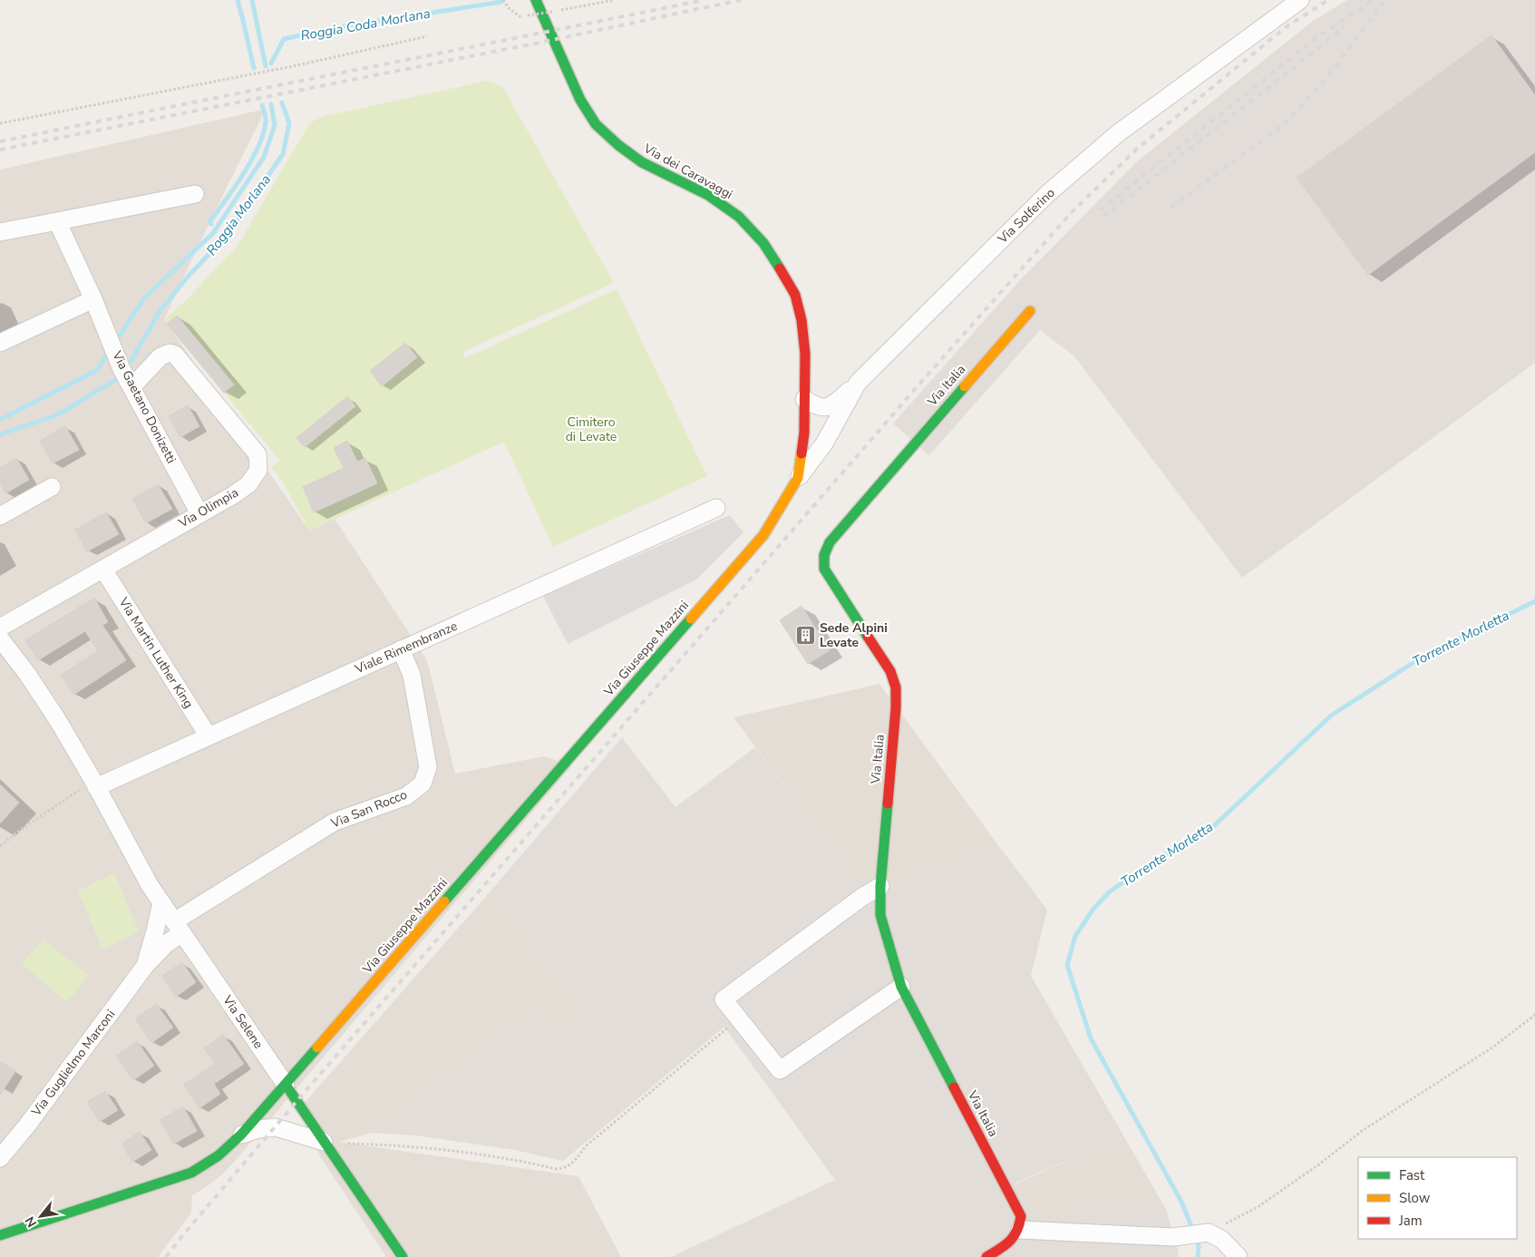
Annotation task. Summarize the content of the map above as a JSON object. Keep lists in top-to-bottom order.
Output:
{
  "streets": {
    "street": [
      "Via dei Caravaggi",
      "Via Solferino",
      "Via Italia",
      "Via Gaetano Donizetti",
      "Via Olimpia",
      "Viale Rimembranze",
      "Via Giuseppe Mazzini",
      "Via Martin Luther King",
      "Via San Rocco",
      "Via Selene",
      "Via Guglielmo Marconi"
    ]
  },
  "crossings": [
    ["Via dei Caravaggi", "Via Solferino"],
    ["Via dei Caravaggi", "Via Giuseppe Mazzini"],
    ["Via Solferino", "Via Giuseppe Mazzini"],
    ["Via Gaetano Donizetti", "Via Olimpia"],
    ["Via Olimpia", "Via Martin Luther King"],
    ["Viale Rimembranze", "Via Martin Luther King"],
    ["Viale Rimembranze", "Via San Rocco"],
    ["Viale Rimembranze", "Via Selene"],
    ["Via Giuseppe Mazzini", "Via Selene"],
    ["Via San Rocco", "Via Selene"],
    ["Via San Rocco", "Via Guglielmo Marconi"],
    ["Via Selene", "Via Guglielmo Marconi"]
  ],
  "water": ["Roggia Coda Morlana", "Roggia Morlana", "Torrente Morletta"],
  "parks": ["Cimitero di Levate"],
  "places": {
    "building": ["Sede Alpini Levate"]
  },
  "legend": ["Fast", "Slow", "Jam"],
  "north": "bottom left"
}
